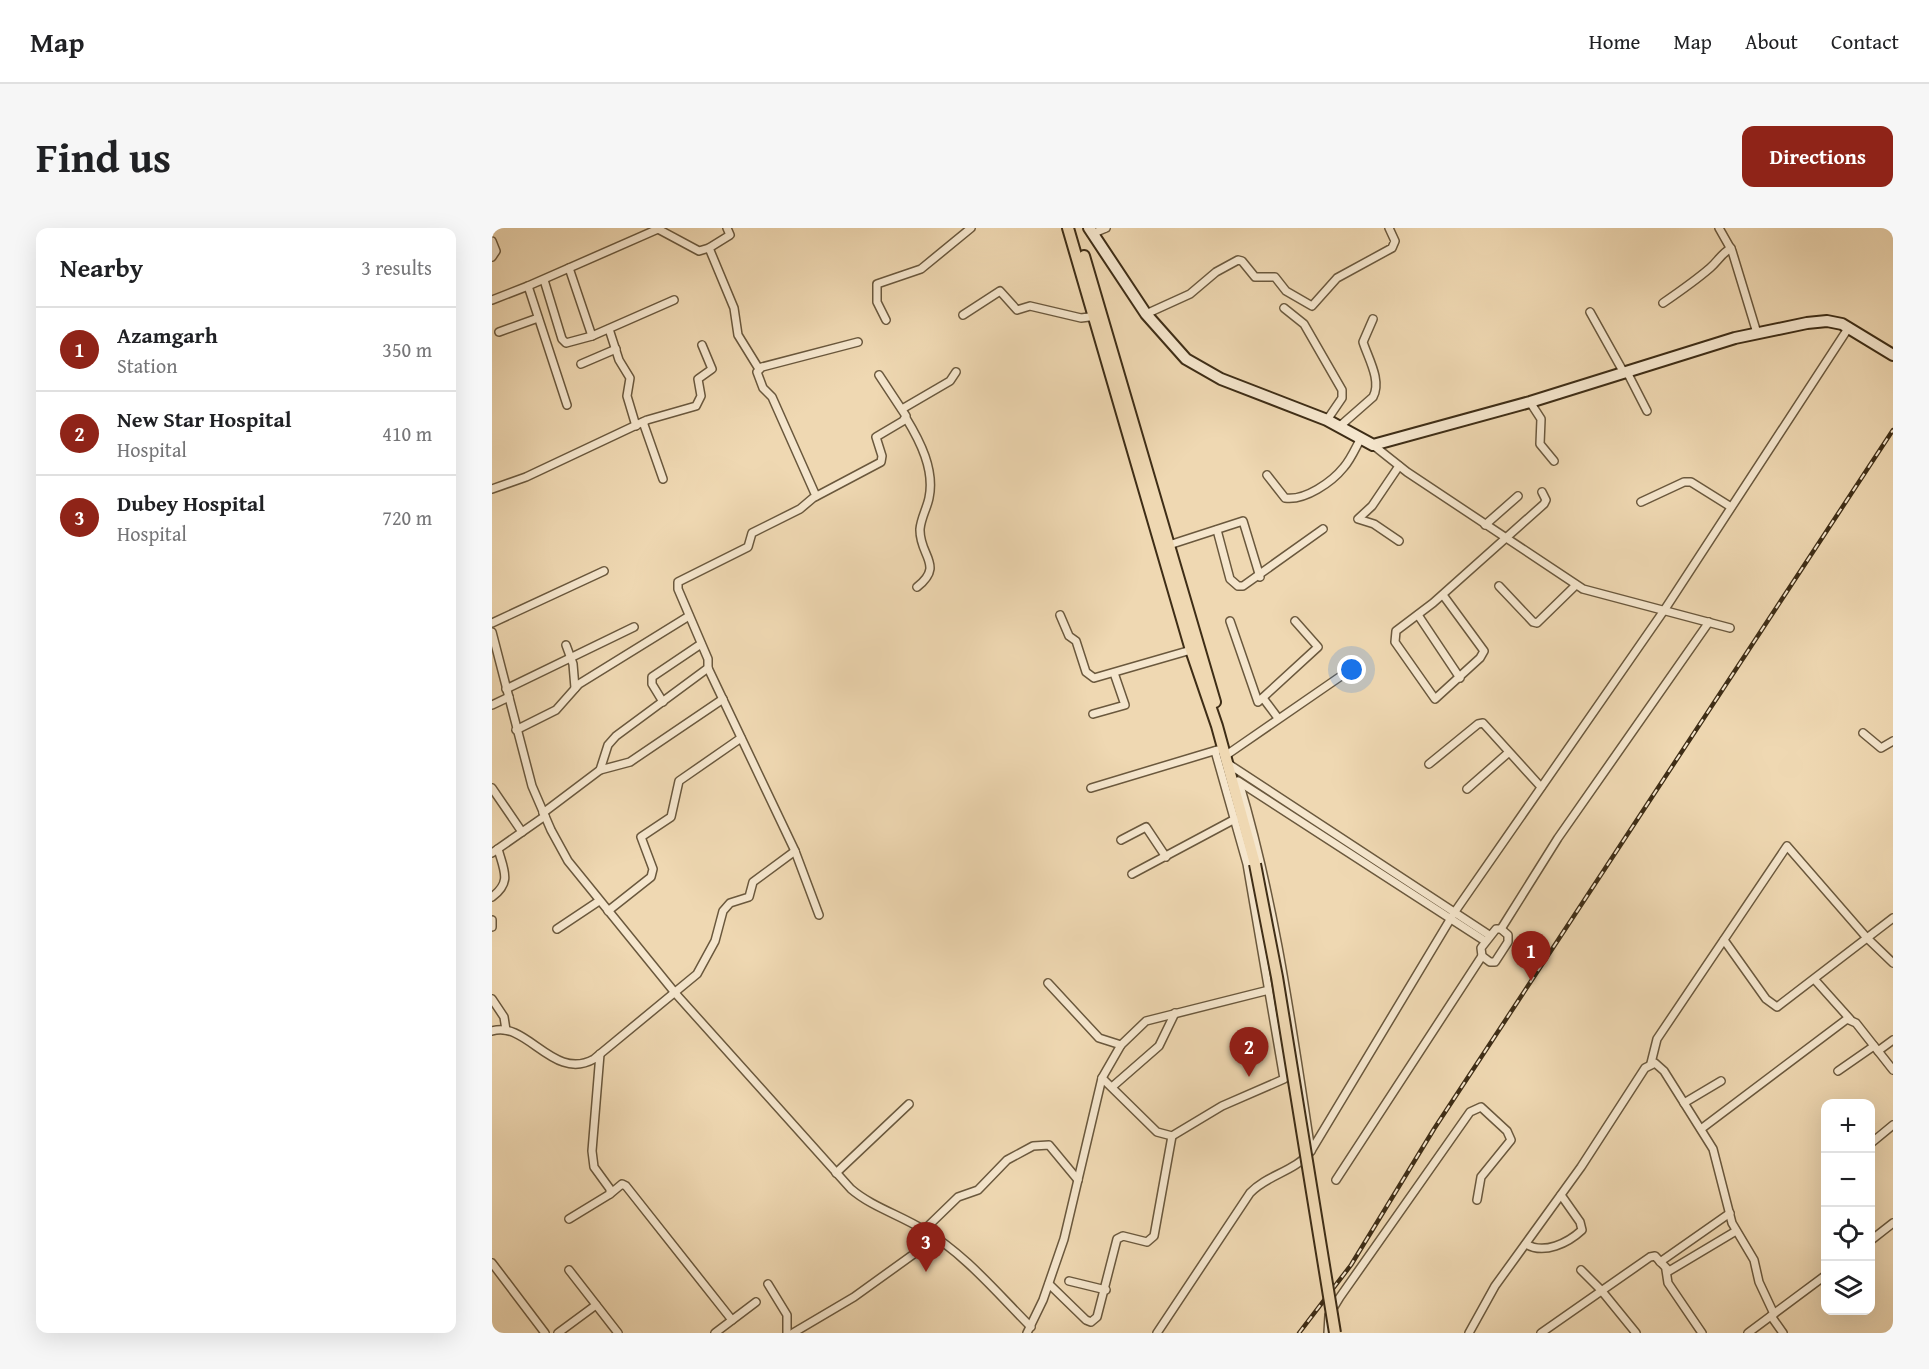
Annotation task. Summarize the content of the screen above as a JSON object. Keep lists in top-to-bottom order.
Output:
{
  "page": {
    "header": "Map",
    "nav": [
      "Home",
      "Map",
      "About",
      "Contact"
    ],
    "title": "Find us",
    "buttons": "Directions",
    "heading": ["Nearby", "3 results"],
    "list": [
      {
        "mark": "1",
        "name": "Azamgarh",
        "note": "Station",
        "value": "350 m"
      },
      {
        "mark": "2",
        "name": "New Star Hospital",
        "note": "Hospital",
        "value": "410 m"
      },
      {
        "mark": "3",
        "name": "Dubey Hospital",
        "note": "Hospital",
        "value": "720 m"
      }
    ],
    "pins": ["1", "2", "3"],
    "map_buttons": ["+", "−"]
  }
}
